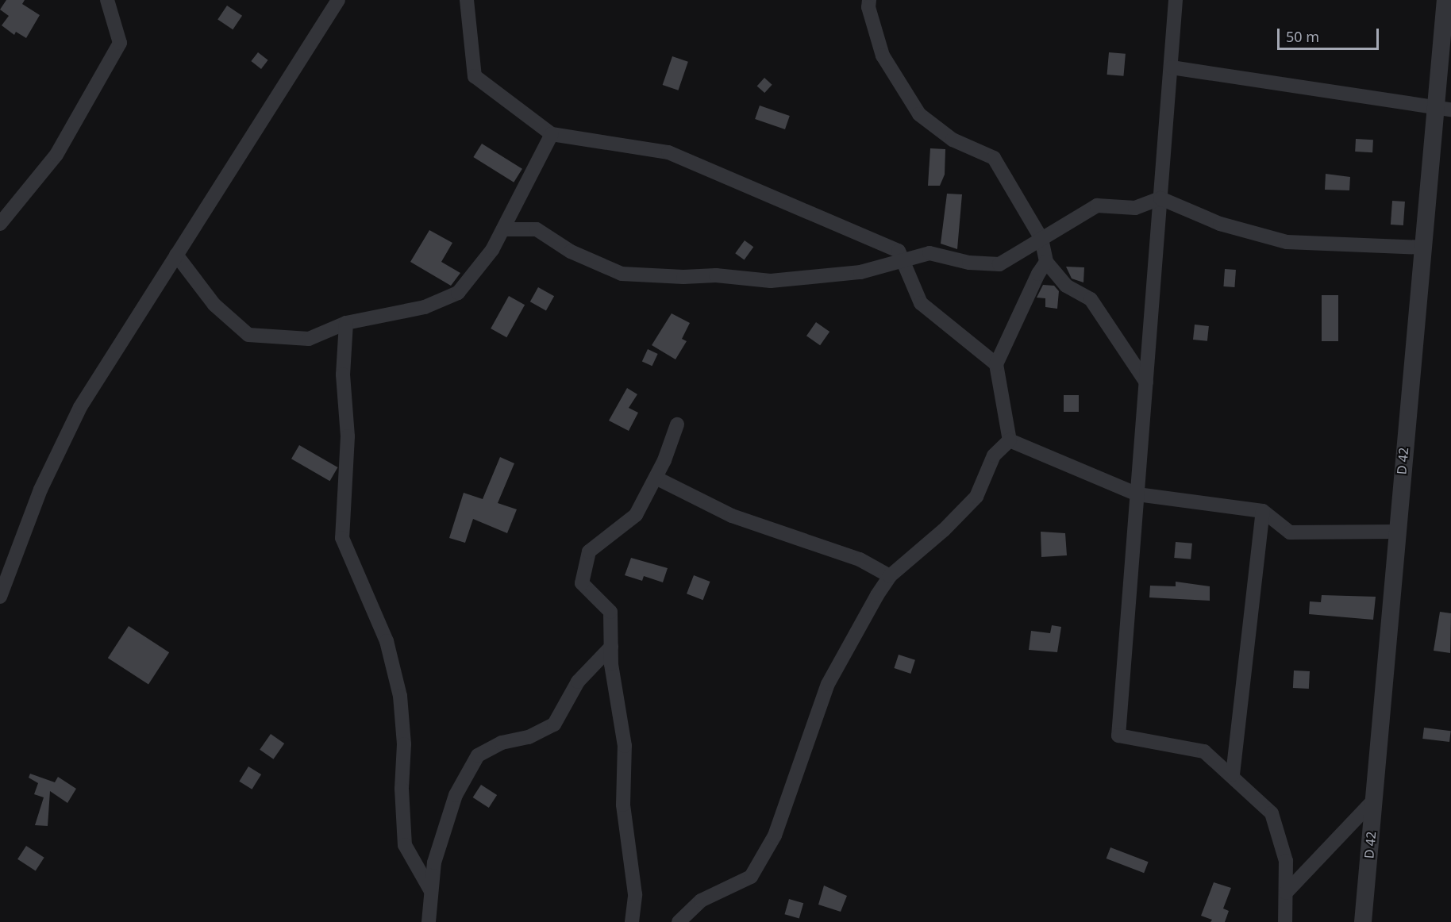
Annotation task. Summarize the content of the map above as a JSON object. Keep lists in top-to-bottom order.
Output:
{
  "streets": {
    "street": ["D 42"]
  },
  "scale_bar": "50 m"
}
